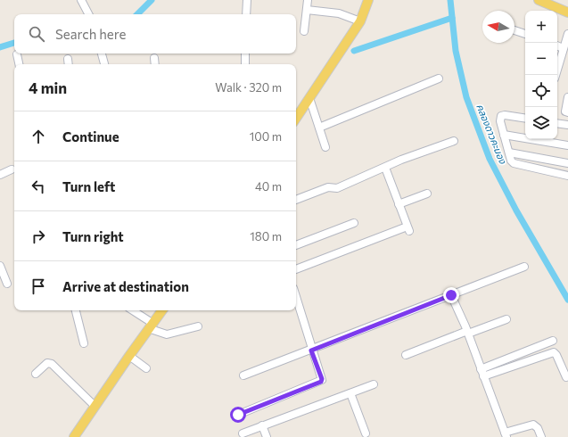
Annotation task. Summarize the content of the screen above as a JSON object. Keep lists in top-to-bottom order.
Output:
{
  "water": ["คลองดาวคะนอง"],
  "north": "left",
  "page": {
    "map_buttons": ["+", "−"],
    "search": "Search here",
    "heading": ["4 min", "Walk · 320 m"],
    "list": [
      ["Continue", "100 m"],
      ["Turn left", "40 m"],
      ["Turn right", "180 m"],
      "Arrive at destination"
    ]
  }
}
